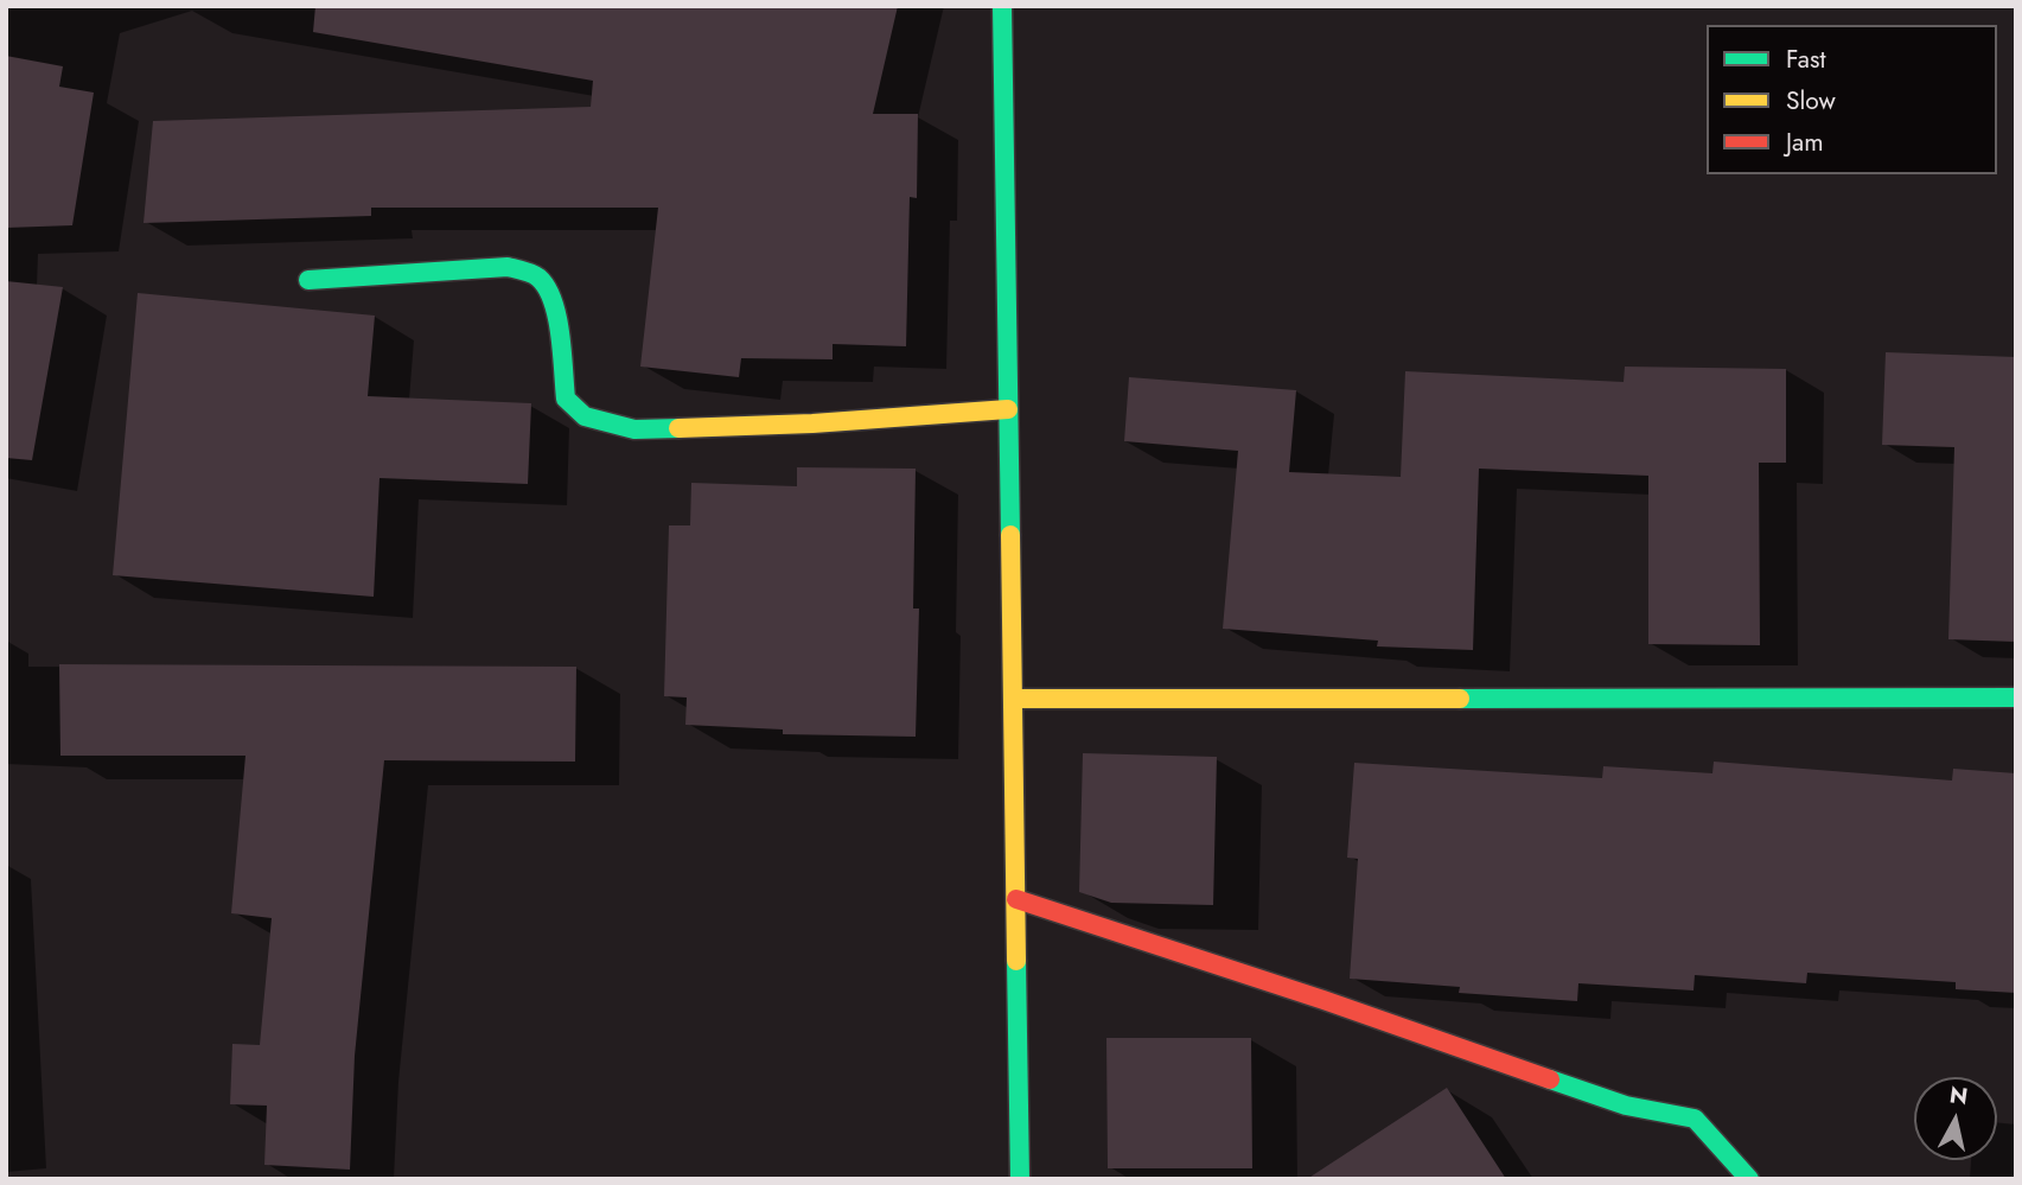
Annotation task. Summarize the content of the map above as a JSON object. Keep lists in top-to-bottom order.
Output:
{
  "legend": ["Fast", "Slow", "Jam"],
  "north": "top"
}
